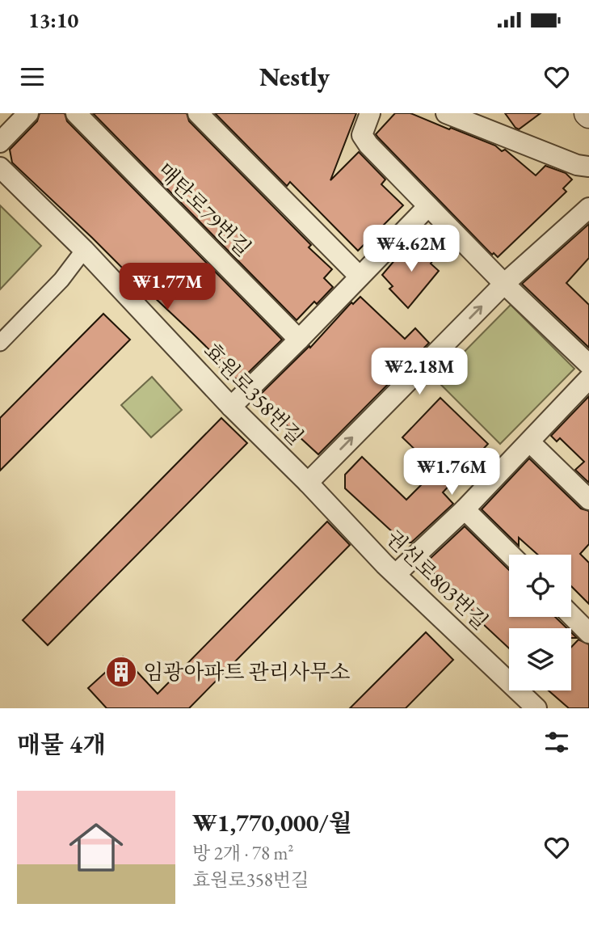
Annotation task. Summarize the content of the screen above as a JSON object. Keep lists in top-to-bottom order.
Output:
{
  "streets": {
    "street": ["매탄로79번길", "효원로358번길", "권선로803번길"]
  },
  "crossings": [
    ["효원로358번길", "권선로803번길"]
  ],
  "places": {
    "building": ["임광아파트 관리사무소"]
  },
  "page": {
    "status": "13:10",
    "header": "Nestly",
    "price": [
      "₩4.62M",
      "₩1.77M",
      "₩2.18M",
      "₩1.76M"
    ],
    "heading": "매물 4개",
    "list": [
      {
        "name": "₩1,770,000/월",
        "note": "방 2개 · 78 m² · 효원로358번길"
      }
    ]
  }
}
